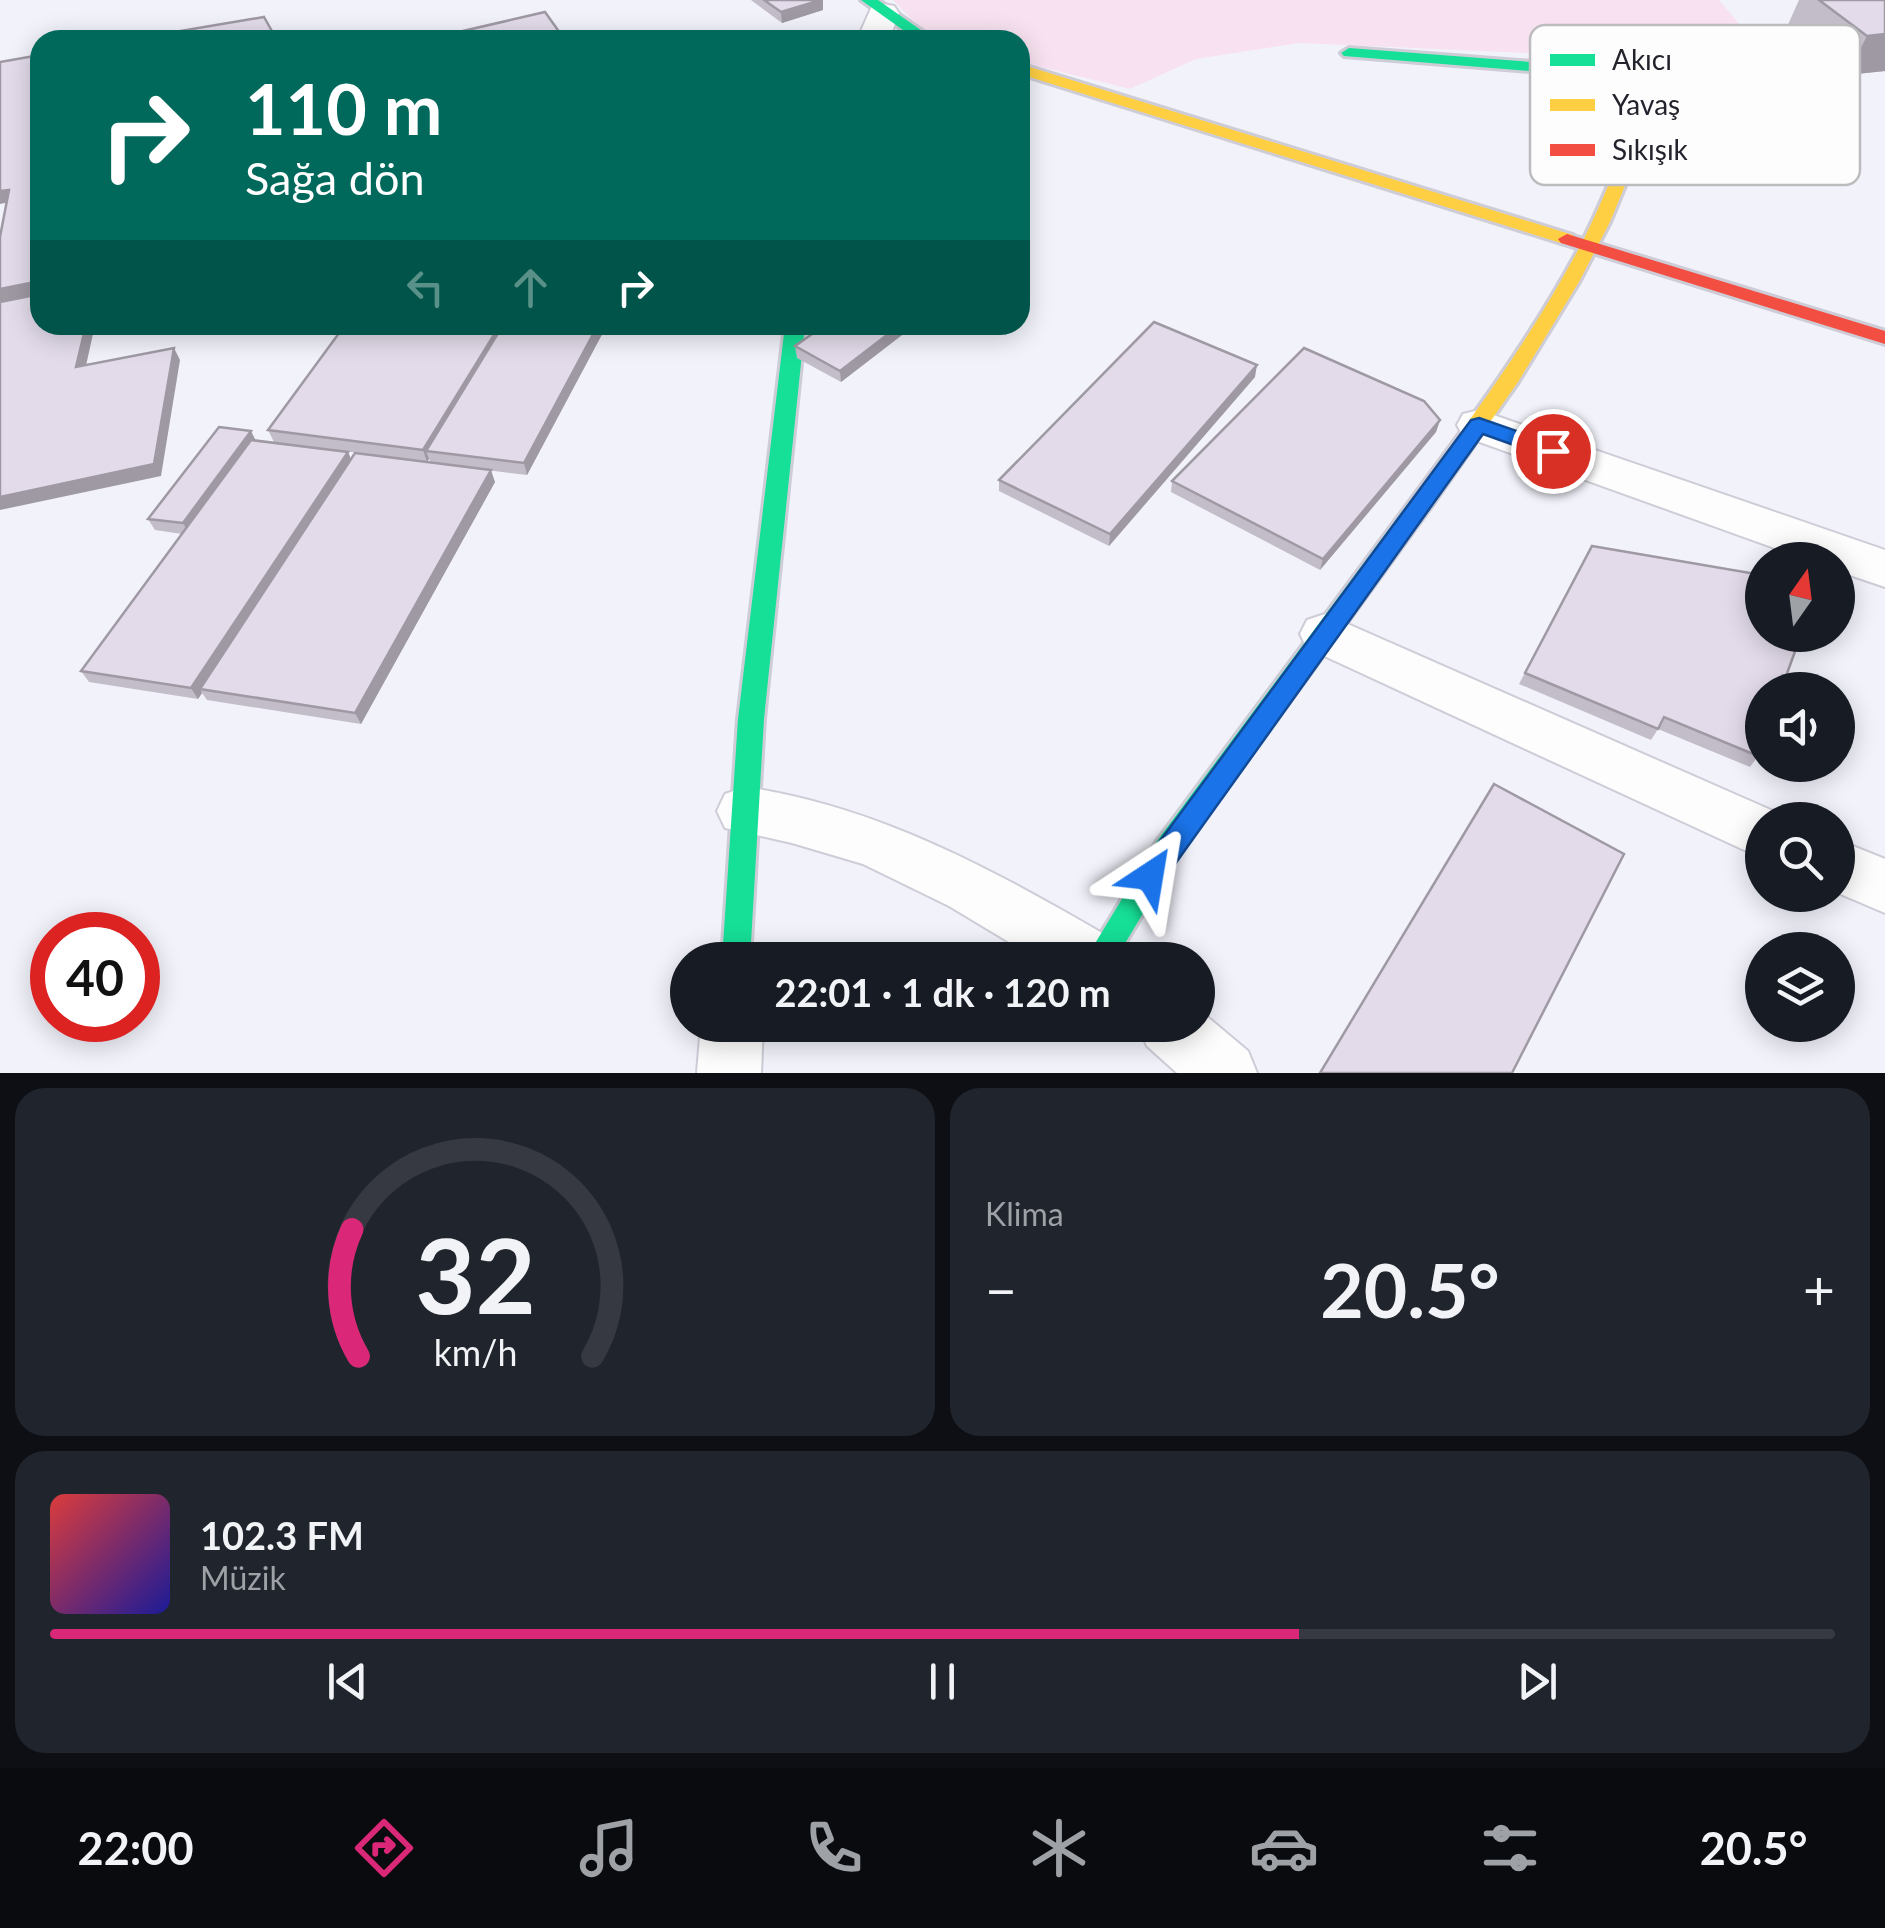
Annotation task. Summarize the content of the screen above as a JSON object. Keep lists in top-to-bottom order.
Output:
{
  "legend": ["Akıcı", "Yavaş", "Sıkışık"],
  "north": "top",
  "page": {
    "turn": ["110 m", "Sağa dön"],
    "limit": "40",
    "trip": "22:01 · 1 dk · 120 m",
    "tile": "Klima",
    "heat": ["−", "20.5°", "+"],
    "song": ["102.3 FM", "Müzik"],
    "tabs": ["22:00", "20.5°"],
    "gauge": ["32", "km/h"]
  }
}
